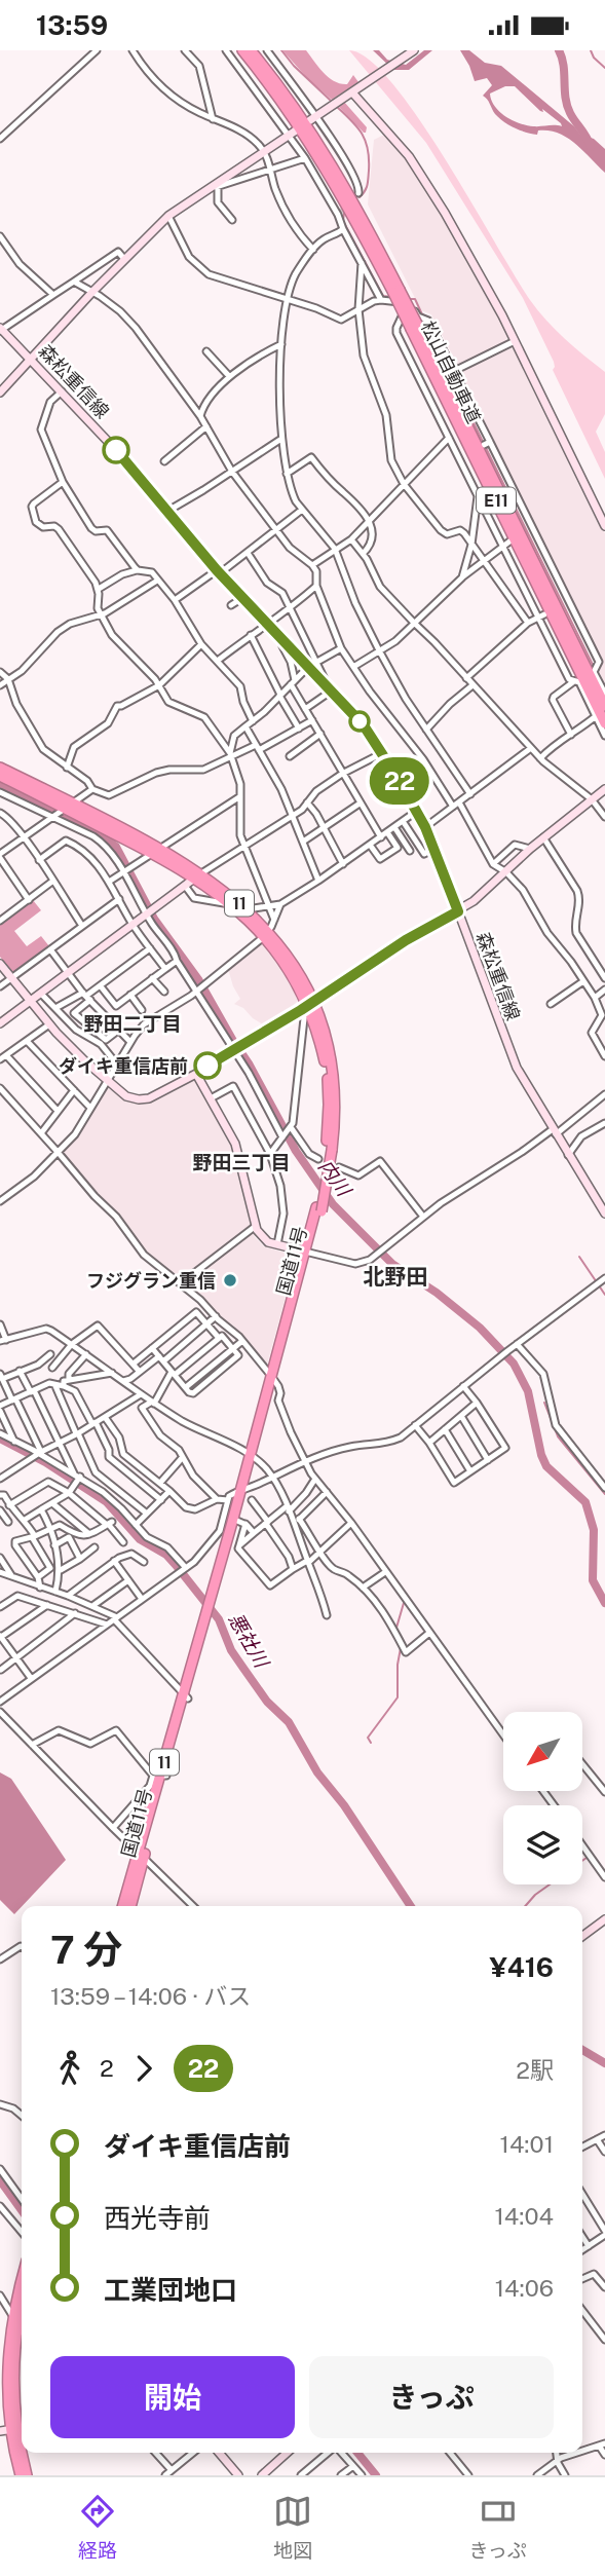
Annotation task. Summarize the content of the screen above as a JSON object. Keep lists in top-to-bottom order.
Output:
{
  "streets": {
    "highway": [
      "松山自動車道",
      "E11",
      "11",
      "国道11号"
    ],
    "street": ["森松重信線"]
  },
  "districts": ["野田二丁目", "野田三丁目", "北野田"],
  "water": ["内川", "悪社川"],
  "places": ["ダイキ重信店前", "フジグラン重信"],
  "lines": ["bus line 22"],
  "north": "bottom left",
  "page": {
    "status": "13:59",
    "on_map": "22",
    "heading": ["7 分", "13:59 – 14:06 · バス", "¥416"],
    "legs": ["2", "22", "2駅"],
    "list": [
      {
        "name": "ダイキ重信店前",
        "value": "14:01"
      },
      {
        "name": "西光寺前",
        "value": "14:04"
      },
      {
        "name": "工業団地口",
        "value": "14:06"
      }
    ],
    "buttons": ["開始", "きっぷ"],
    "tabs": ["経路", "地図", "きっぷ"]
  }
}
